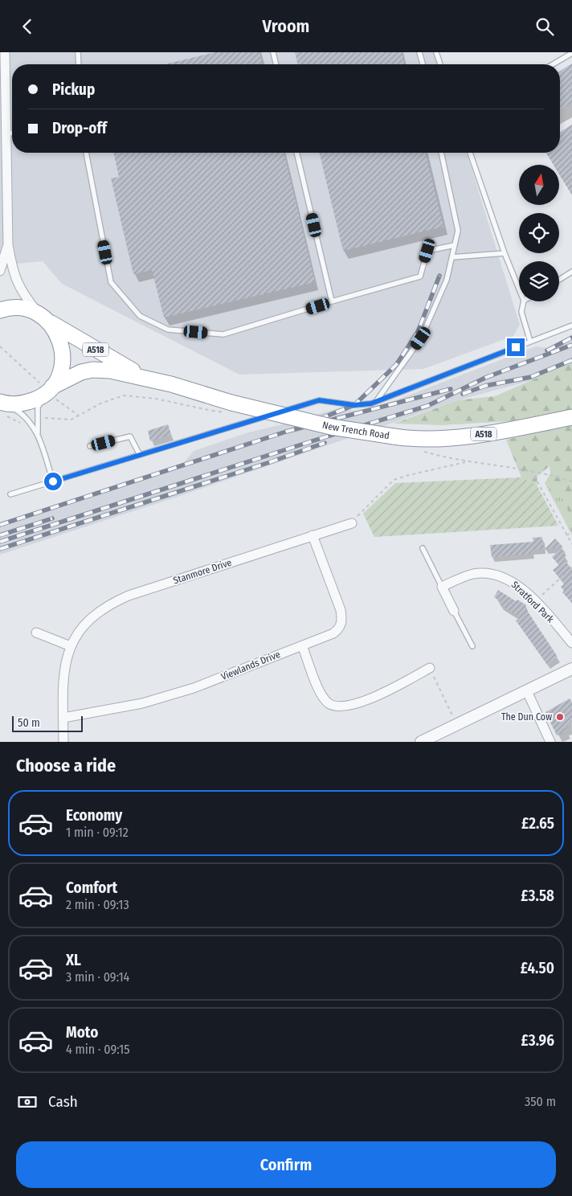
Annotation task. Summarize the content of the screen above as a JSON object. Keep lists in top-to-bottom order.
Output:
{
  "streets": {
    "highway": ["A518", "New Trench Road"],
    "street": ["Stanmore Drive", "Stratford Park", "Viewlands Drive"]
  },
  "crossings": [
    ["Stanmore Drive", "Viewlands Drive"]
  ],
  "places": ["The Dun Cow"],
  "scale_bar": "50 m",
  "north": "top",
  "page": {
    "header": "Vroom",
    "banner": ["Pickup", "Drop-off"],
    "scale": "50 m",
    "heading": "Choose a ride",
    "list": [
      {
        "name": "Economy",
        "note": "1 min · 09:12",
        "value": "£2.65"
      },
      {
        "name": "Comfort",
        "note": "2 min · 09:13",
        "value": "£3.58"
      },
      {
        "name": "XL",
        "note": "3 min · 09:14",
        "value": "£4.50"
      },
      {
        "name": "Moto",
        "note": "4 min · 09:15",
        "value": "£3.96"
      }
    ],
    "pay": ["Cash", "350 m"],
    "buttons": "Confirm"
  }
}
